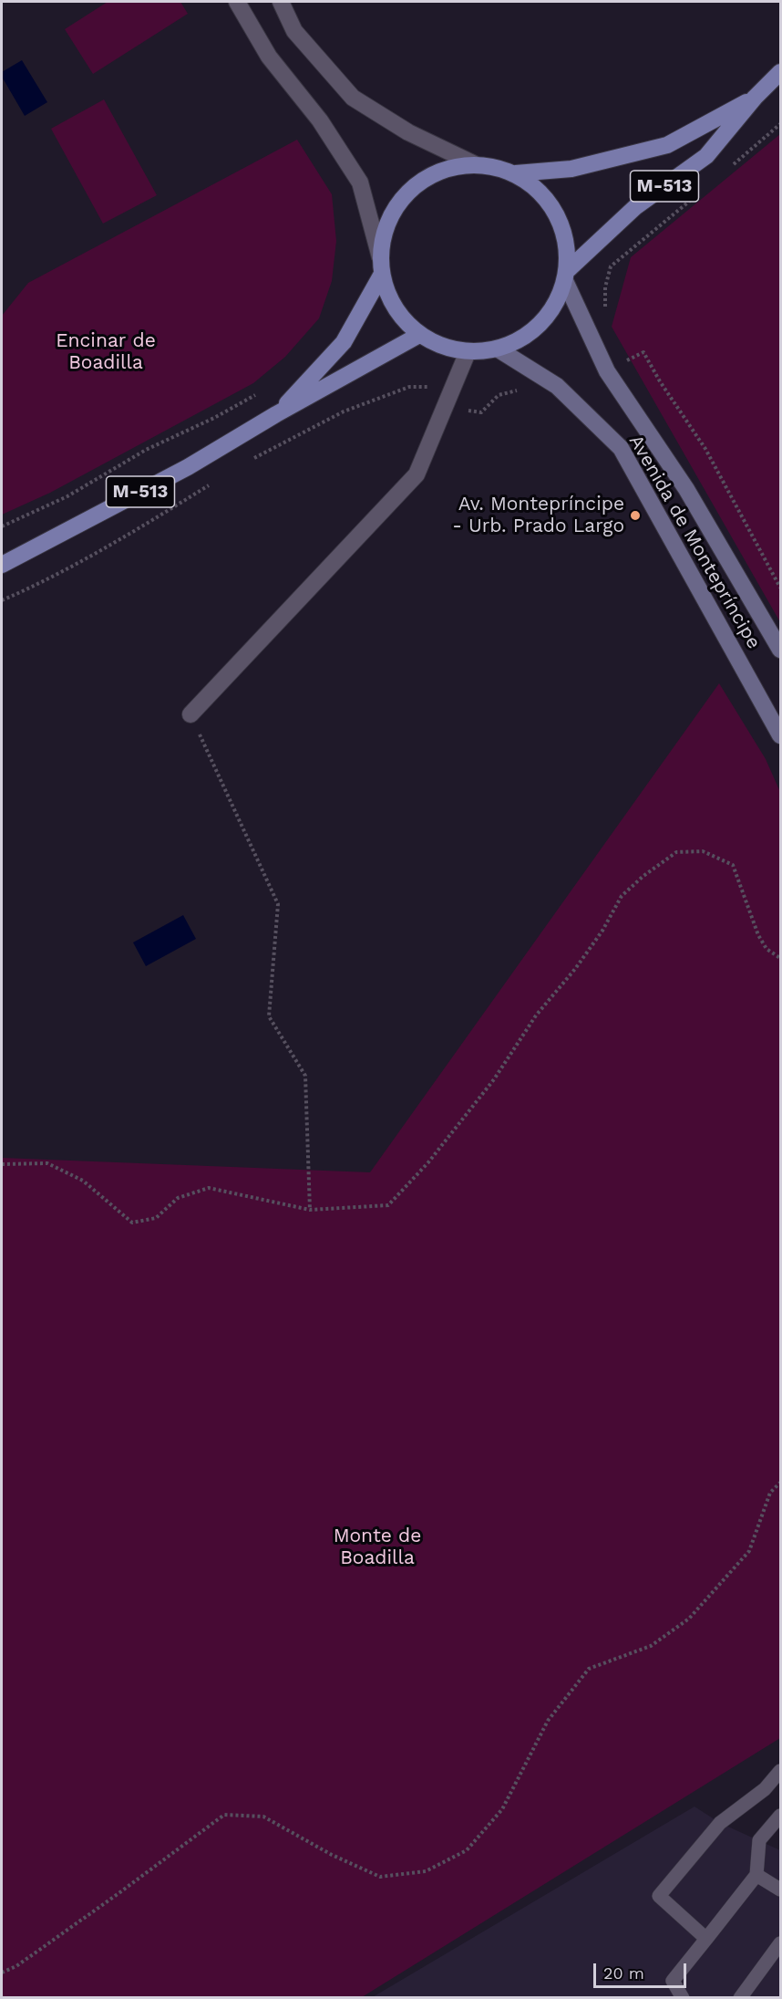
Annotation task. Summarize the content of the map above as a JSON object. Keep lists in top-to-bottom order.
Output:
{
  "streets": {
    "main road": ["M-513"],
    "street": ["Avenida de Montepríncipe"]
  },
  "crossings": [
    ["M-513", "Avenida de Montepríncipe"]
  ],
  "parks": ["Encinar de Boadilla", "Monte de Boadilla"],
  "places": ["Av. Montepríncipe - Urb. Prado Largo"],
  "scale_bar": "20 m"
}
